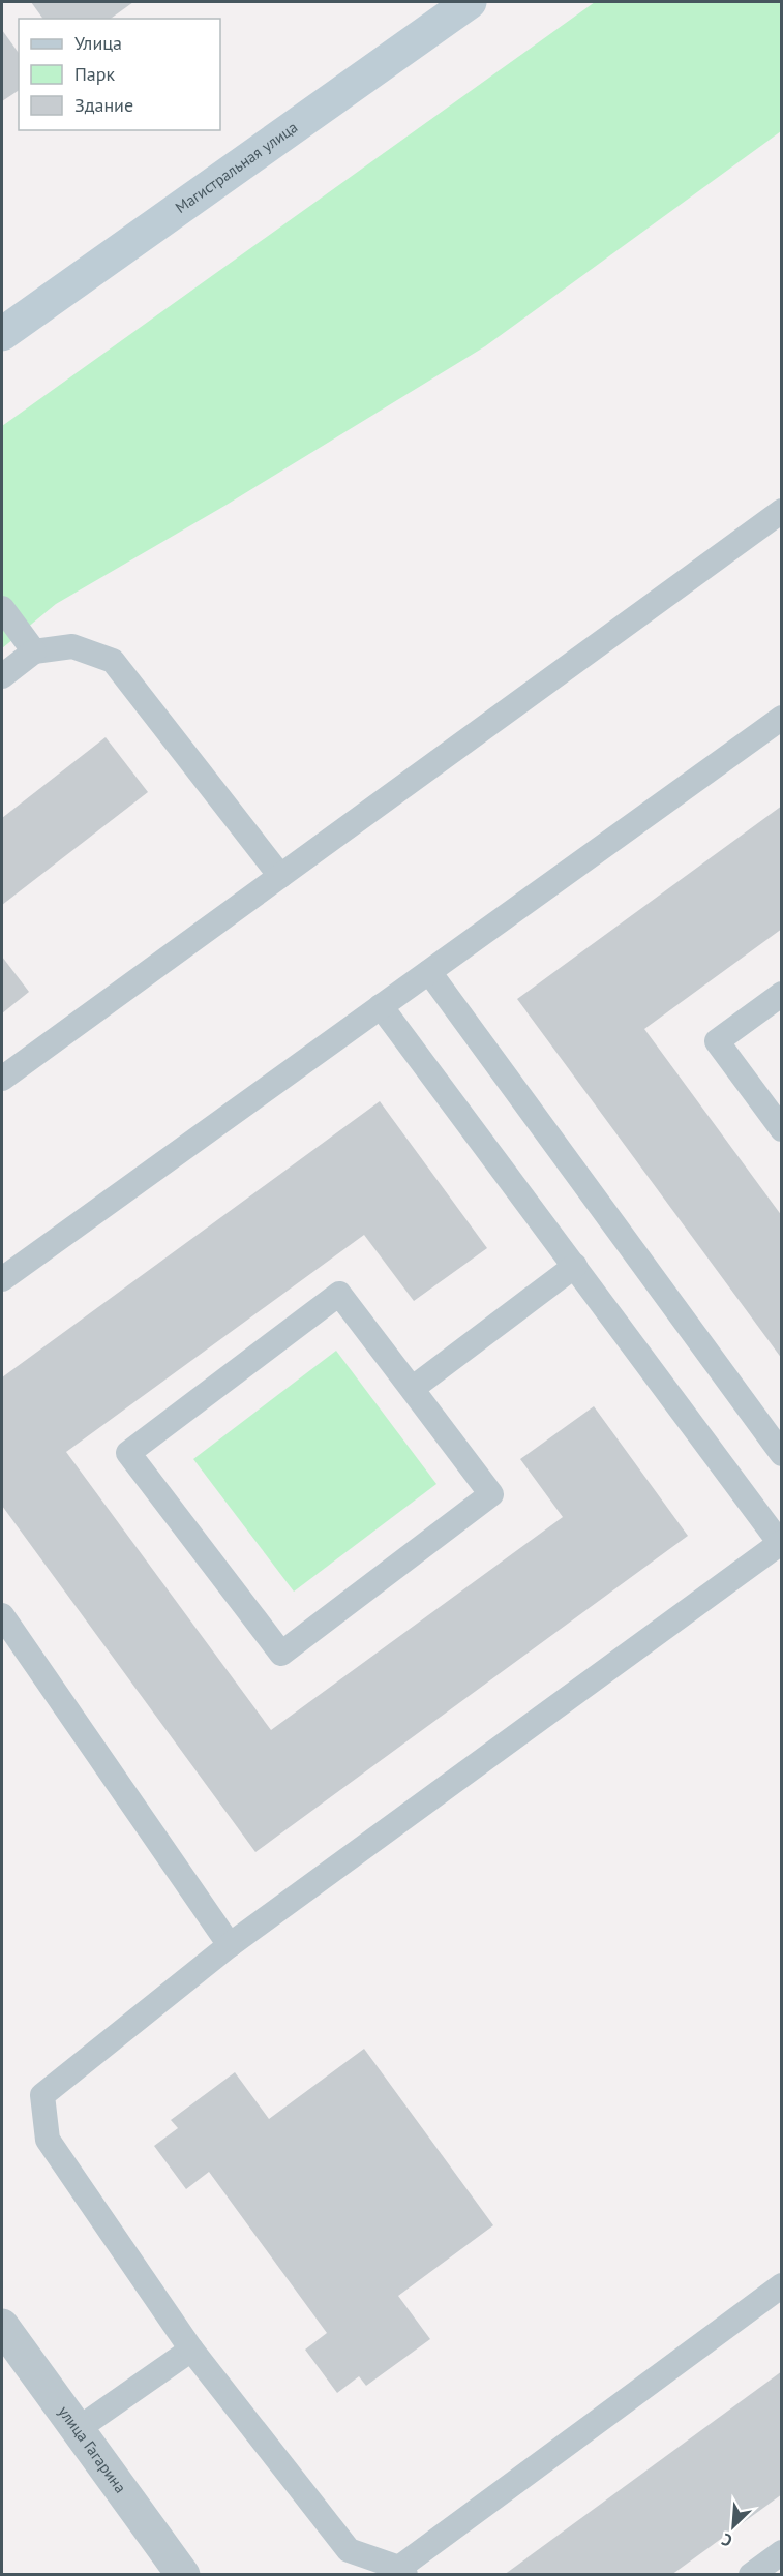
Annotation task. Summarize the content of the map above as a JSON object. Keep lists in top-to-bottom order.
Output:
{
  "streets": {
    "main road": ["Магистральная улица"],
    "street": ["улица Гагарина"]
  },
  "legend": ["Улица", "Парк", "Здание"],
  "north": "bottom left"
}
